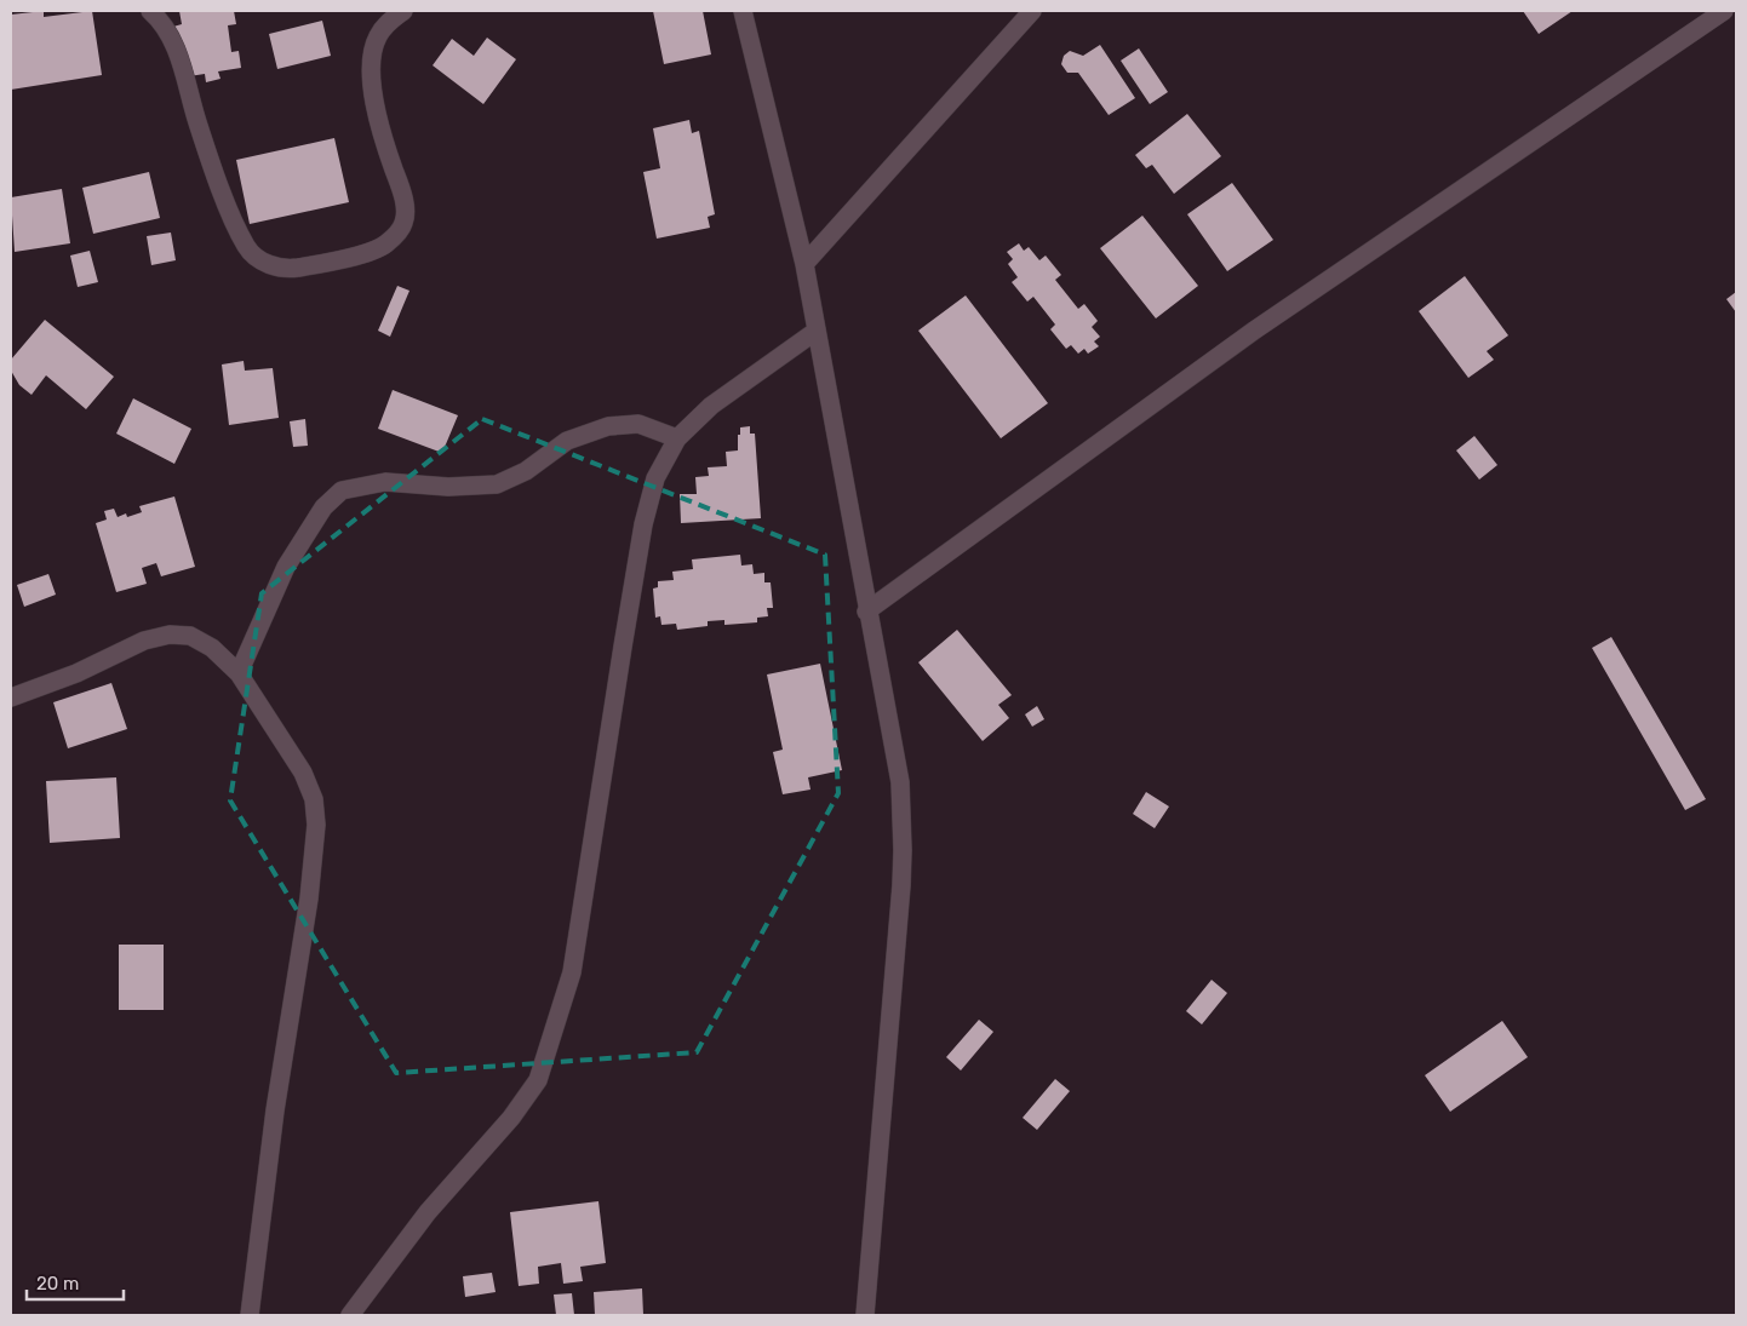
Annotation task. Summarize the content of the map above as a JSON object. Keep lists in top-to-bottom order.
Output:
{
  "scale_bar": "20 m"
}
